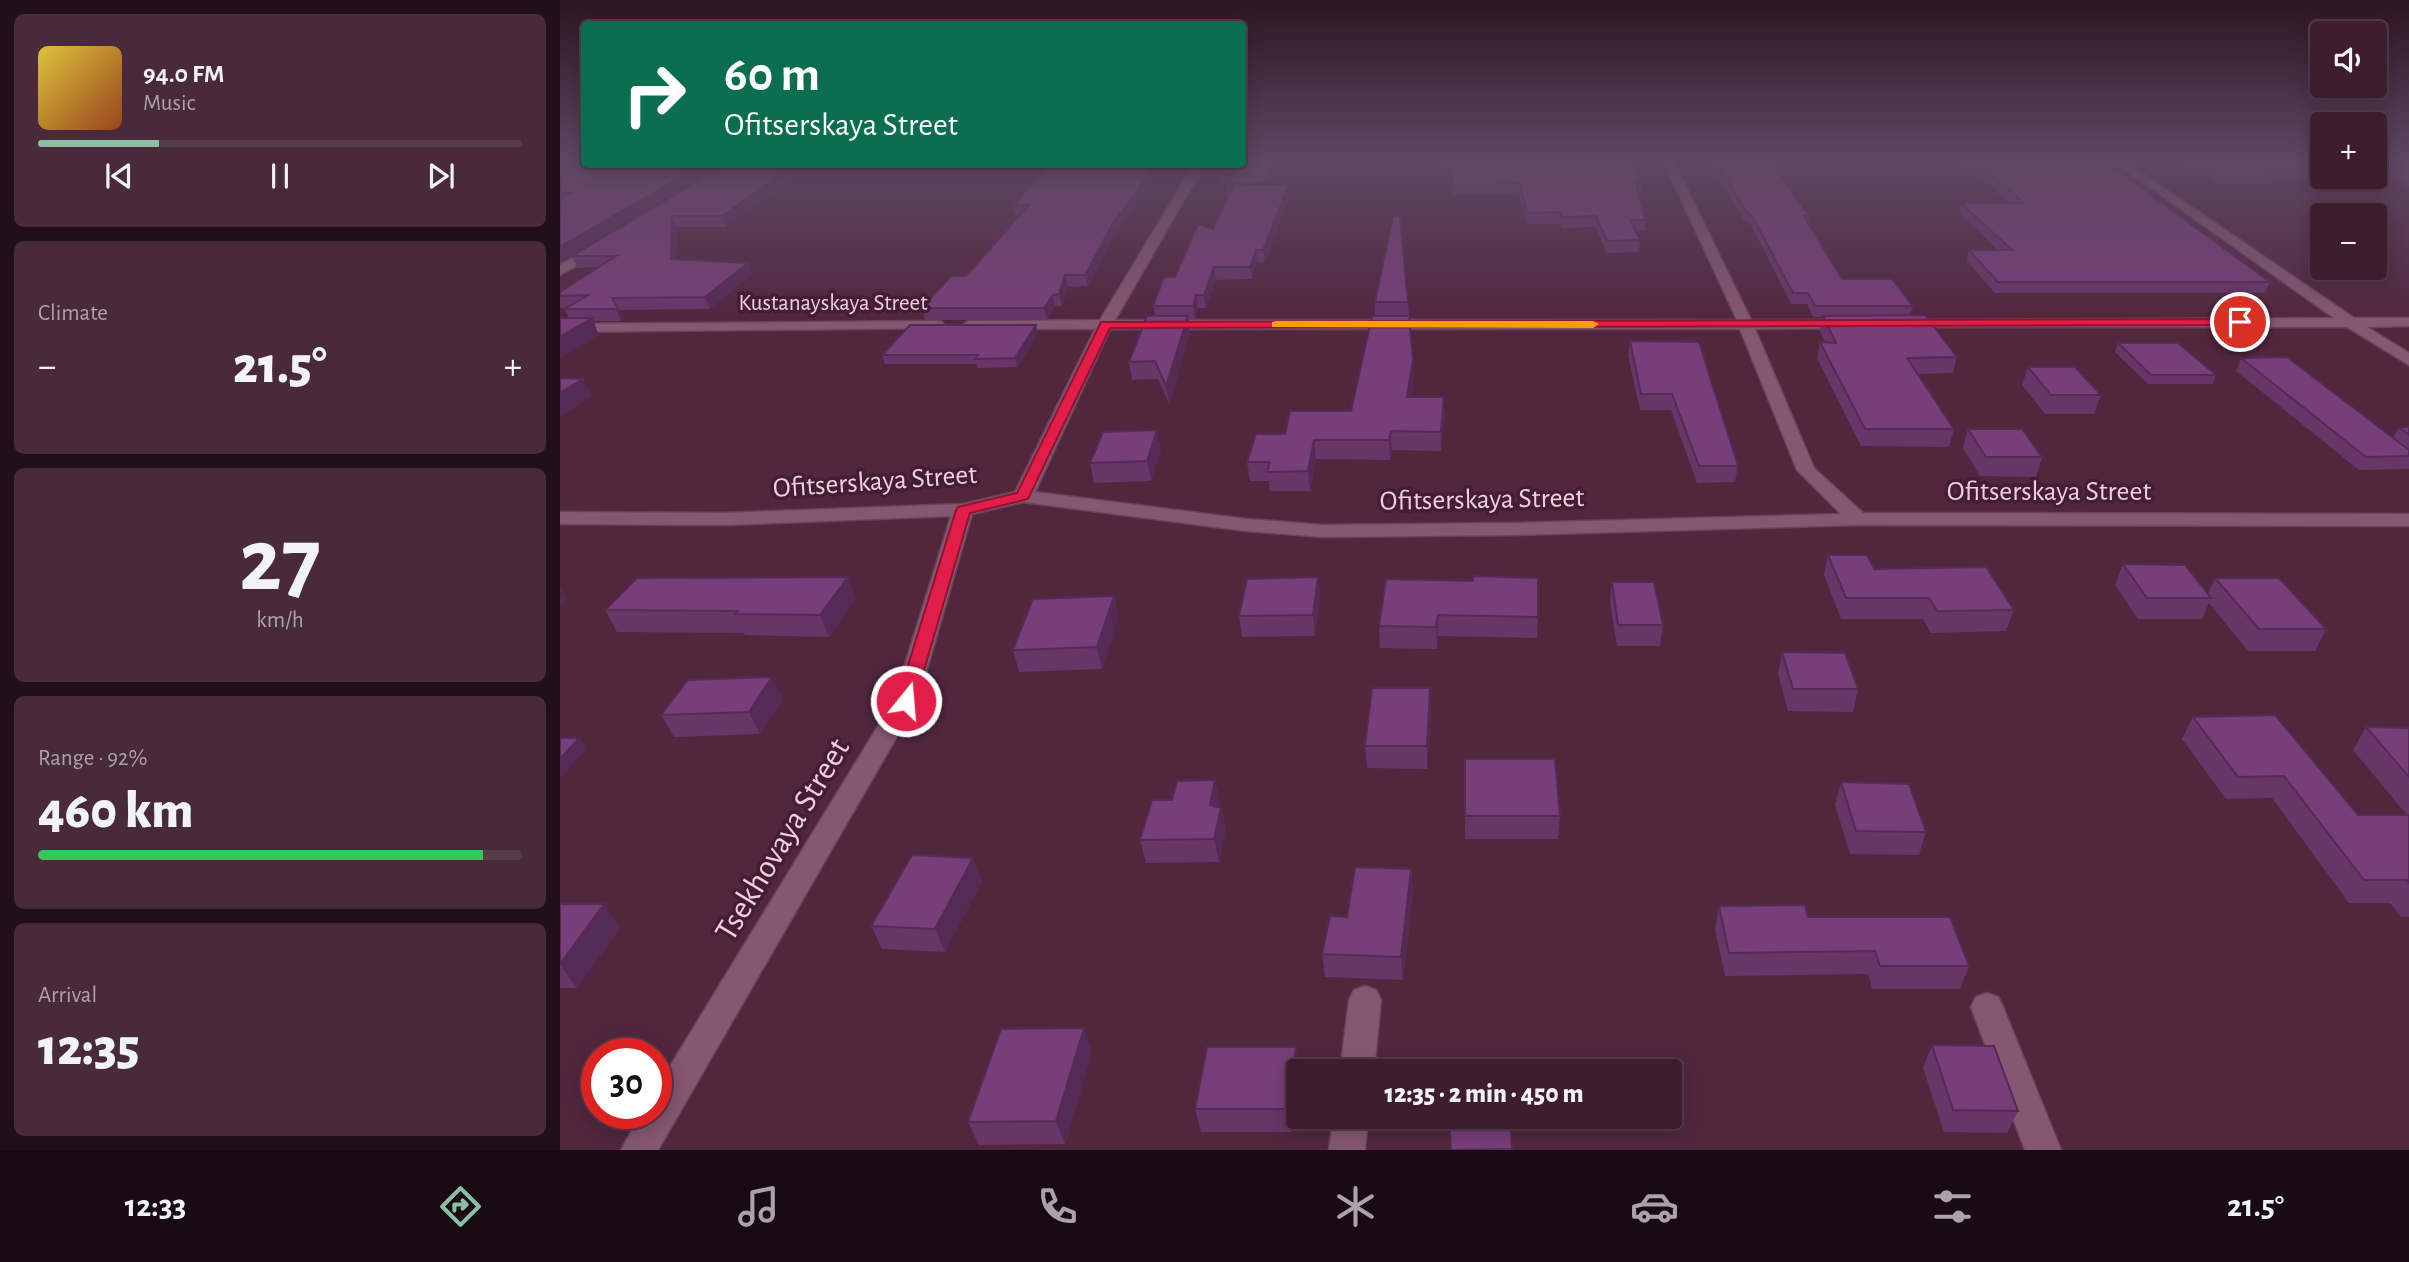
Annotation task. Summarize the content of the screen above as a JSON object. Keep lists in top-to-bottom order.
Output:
{
  "streets": {
    "street": ["Kustanayskaya Street", "Ofitserskaya Street", "Tsekhovaya Street"]
  },
  "crossings": [
    ["Ofitserskaya Street", "Tsekhovaya Street"]
  ],
  "page": {
    "map_buttons": ["+", "−"],
    "turn": ["60 m", "Ofitserskaya Street"],
    "song": ["94.0 FM", "Music"],
    "tile": [
      "Climate",
      ["27", "km/h"],
      ["Range · 92%", "460 km"],
      ["Arrival", "12:35"]
    ],
    "heat": ["−", "21.5°", "+"],
    "limit": "30",
    "trip": "12:35 · 2 min · 450 m",
    "tabs": ["12:33", "21.5°"]
  }
}
